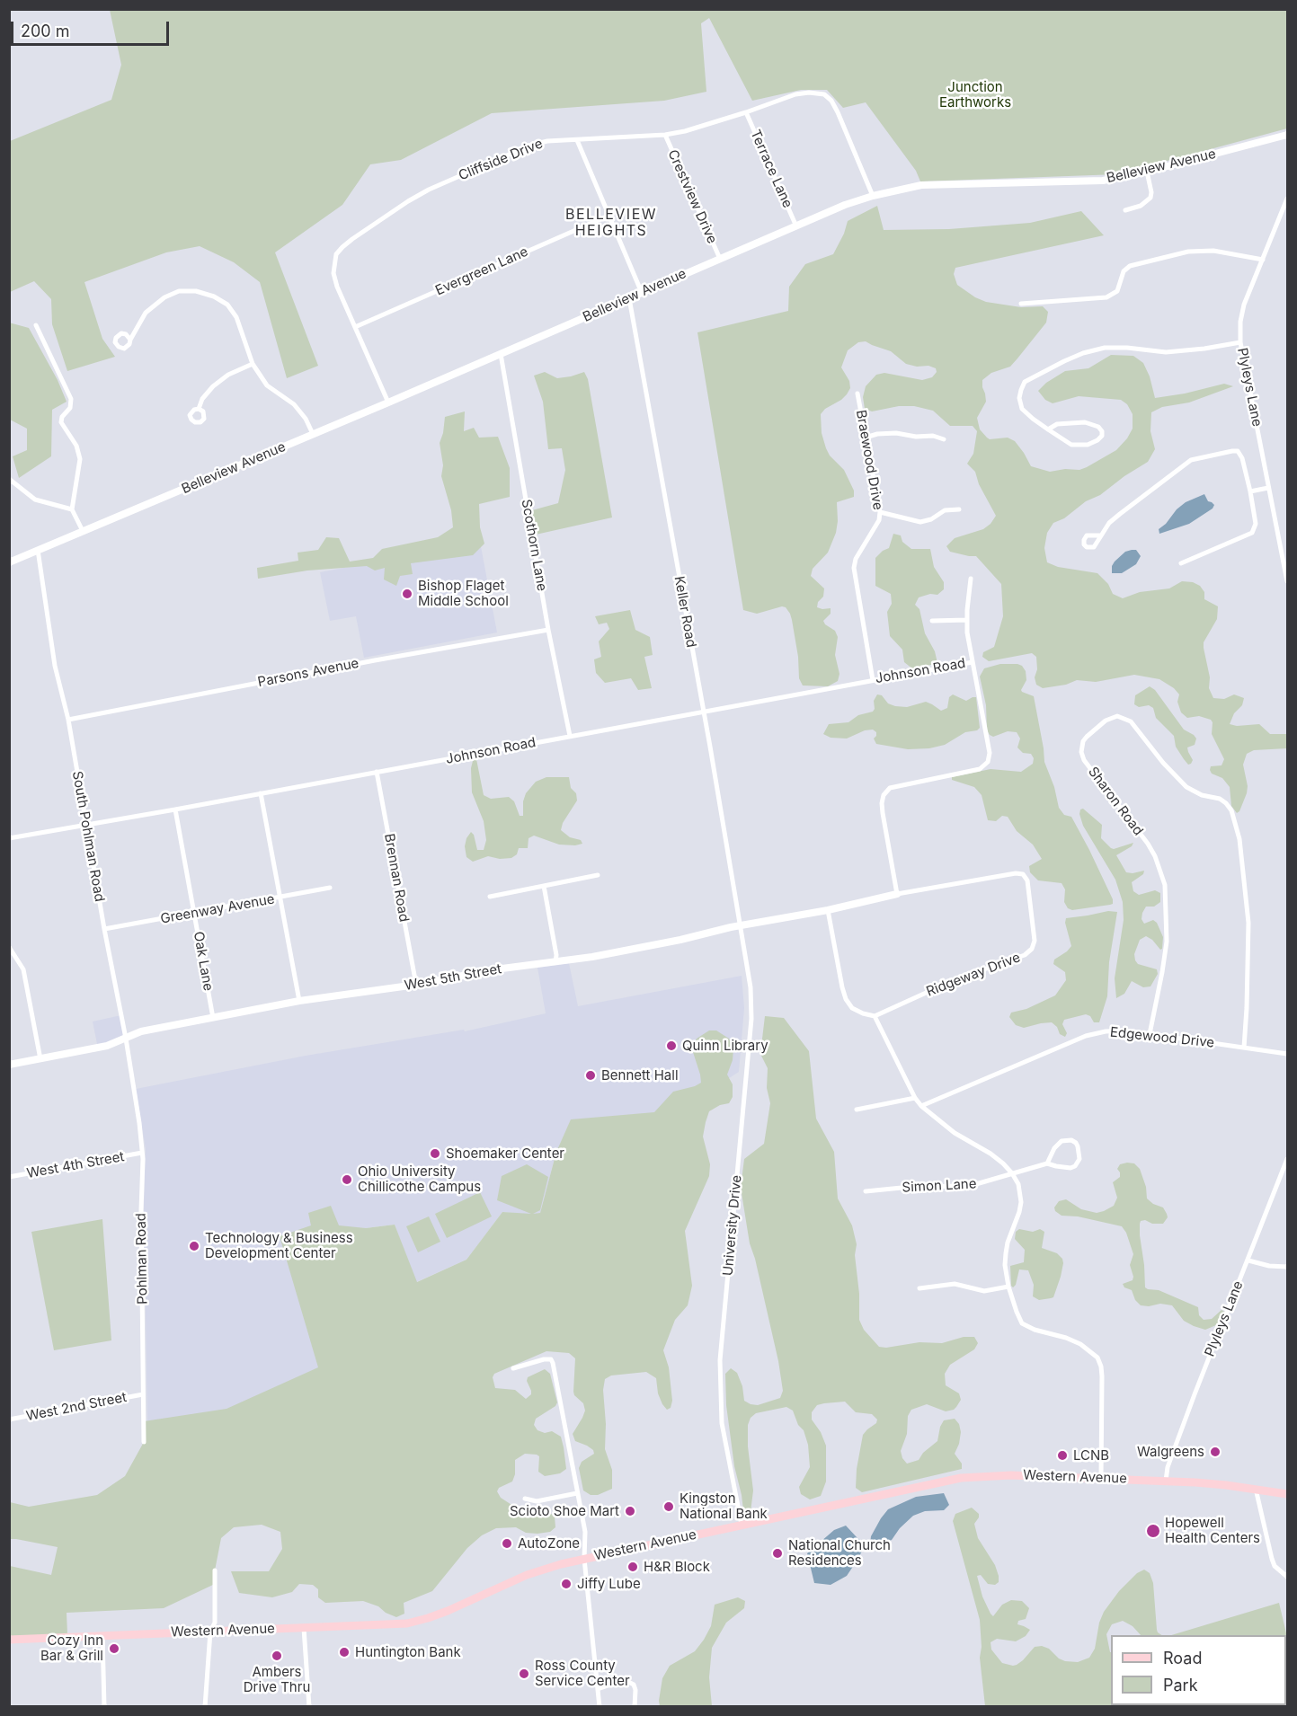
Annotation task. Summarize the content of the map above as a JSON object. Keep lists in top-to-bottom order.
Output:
{
  "streets": {
    "main road": ["Western Avenue"],
    "street": [
      "Cliffside Drive",
      "Belleview Avenue",
      "Terrace Lane",
      "Crestview Drive",
      "Evergreen Lane",
      "Plyleys Lane",
      "Braewood Drive",
      "Scothorn Lane",
      "Keller Road",
      "Johnson Road",
      "Parsons Avenue",
      "Sharon Road",
      "South Pohlman Road",
      "Brennan Road",
      "Greenway Avenue",
      "Oak Lane",
      "Ridgeway Drive",
      "West 5th Street",
      "Edgewood Drive",
      "West 4th Street",
      "Simon Lane",
      "University Drive",
      "Pohlman Road",
      "West 2nd Street"
    ]
  },
  "crossings": [
    ["Cliffside Drive", "Belleview Avenue"],
    ["Cliffside Drive", "Terrace Lane"],
    ["Cliffside Drive", "Crestview Drive"],
    ["Cliffside Drive", "Evergreen Lane"],
    ["Belleview Avenue", "Terrace Lane"],
    ["Belleview Avenue", "Crestview Drive"],
    ["Belleview Avenue", "Scothorn Lane"],
    ["Belleview Avenue", "Keller Road"],
    ["Belleview Avenue", "South Pohlman Road"],
    ["Plyleys Lane", "Western Avenue"],
    ["Braewood Drive", "Johnson Road"],
    ["Scothorn Lane", "Johnson Road"],
    ["Scothorn Lane", "Parsons Avenue"],
    ["Keller Road", "Johnson Road"],
    ["Keller Road", "West 5th Street"],
    ["Keller Road", "University Drive"],
    ["Johnson Road", "South Pohlman Road"],
    ["Johnson Road", "Brennan Road"],
    ["Johnson Road", "Oak Lane"],
    ["Parsons Avenue", "South Pohlman Road"],
    ["Sharon Road", "Edgewood Drive"],
    ["South Pohlman Road", "Greenway Avenue"],
    ["South Pohlman Road", "West 5th Street"],
    ["South Pohlman Road", "Pohlman Road"],
    ["Brennan Road", "West 5th Street"],
    ["Greenway Avenue", "Oak Lane"],
    ["Oak Lane", "West 5th Street"],
    ["Ridgeway Drive", "West 5th Street"],
    ["West 5th Street", "University Drive"],
    ["West 4th Street", "Pohlman Road"],
    ["University Drive", "Western Avenue"],
    ["Pohlman Road", "West 2nd Street"]
  ],
  "districts": ["BELLEVIEW HEIGHTS"],
  "parks": ["Junction Earthworks"],
  "places": [
    "Bishop Flaget Middle School",
    "Quinn Library",
    "Bennett Hall",
    "Shoemaker Center",
    "Ohio University Chillicothe Campus",
    "Technology & Business Development Center",
    "Walgreens",
    "LCNB",
    "Kingston National Bank",
    "Scioto Shoe Mart",
    "Hopewell Health Centers",
    "AutoZone",
    "National Church Residences",
    "H&R Block",
    "Jiffy Lube",
    "Cozy Inn Bar & Grill",
    "Huntington Bank",
    "Ambers Drive Thru",
    "Ross County Service Center"
  ],
  "legend": ["Road", "Park"],
  "scale_bar": "200 m"
}
